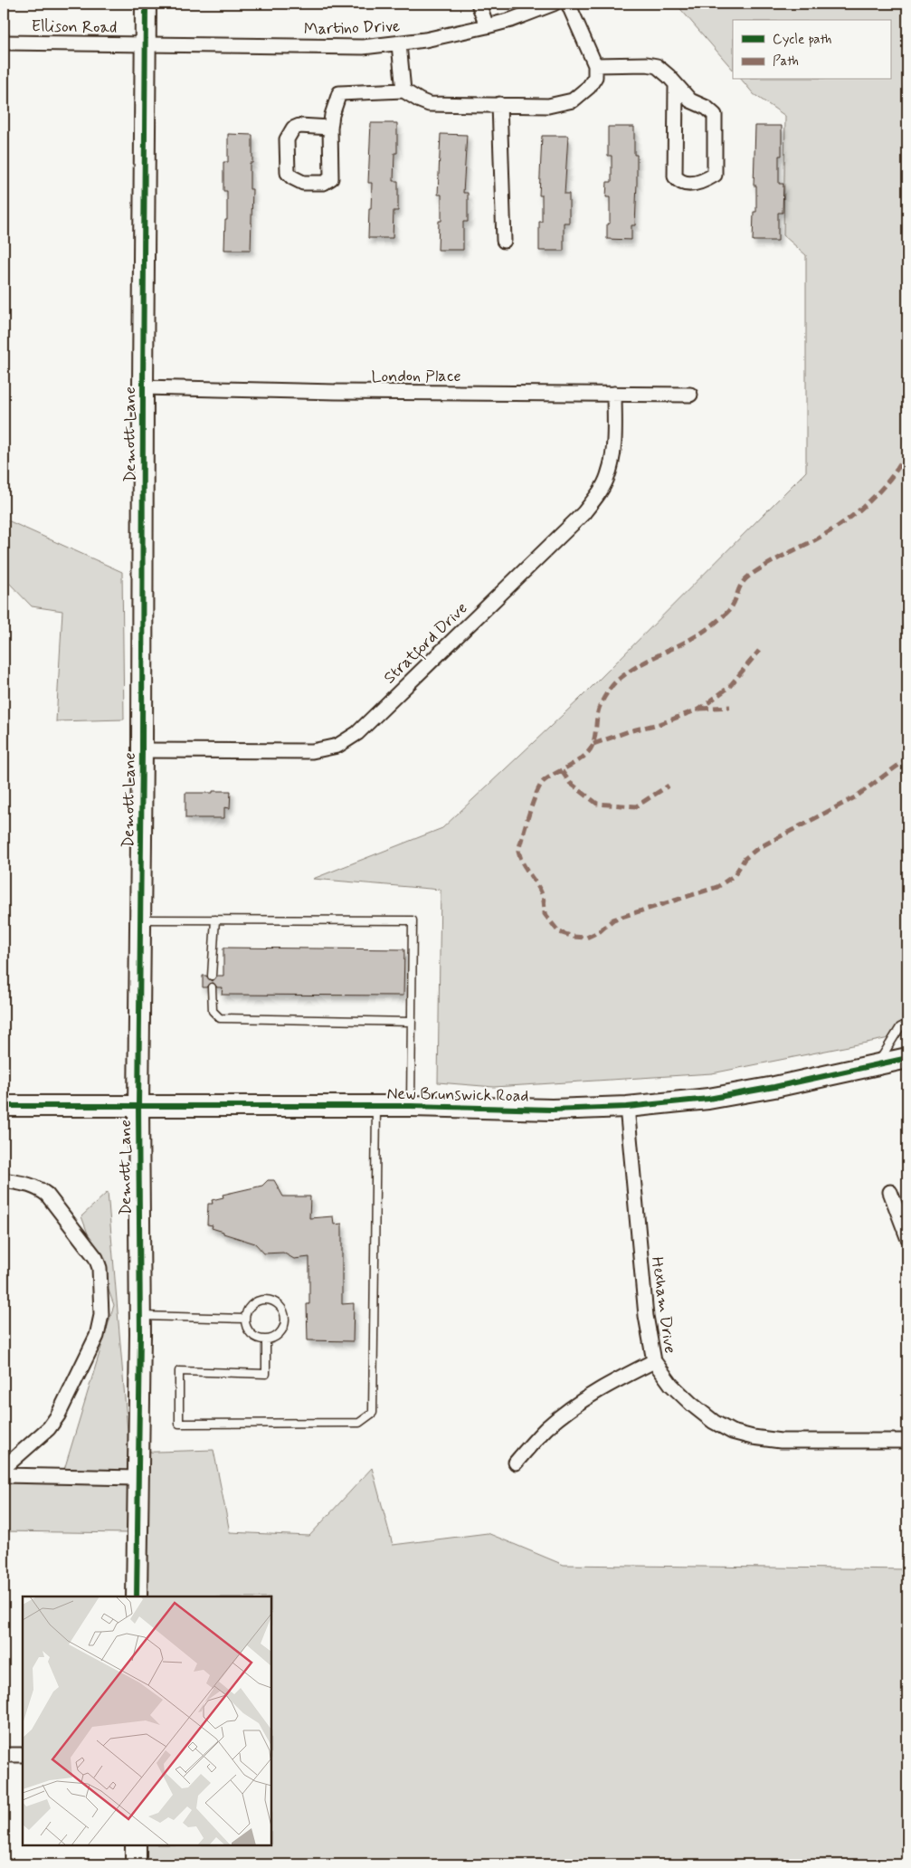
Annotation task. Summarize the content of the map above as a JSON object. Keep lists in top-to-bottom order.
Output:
{
  "streets": {
    "street": [
      "Ellison Road",
      "Martino Drive",
      "London Place",
      "Demott Lane",
      "Stratford Drive",
      "New Brunswick Road",
      "Hexham Drive"
    ]
  },
  "crossings": [
    ["Ellison Road", "Martino Drive"],
    ["Ellison Road", "Demott Lane"],
    ["Martino Drive", "Demott Lane"],
    ["London Place", "Demott Lane"],
    ["London Place", "Stratford Drive"],
    ["Demott Lane", "Stratford Drive"],
    ["Demott Lane", "New Brunswick Road"],
    ["New Brunswick Road", "Hexham Drive"]
  ],
  "legend": ["Cycle path", "Path"]
}
